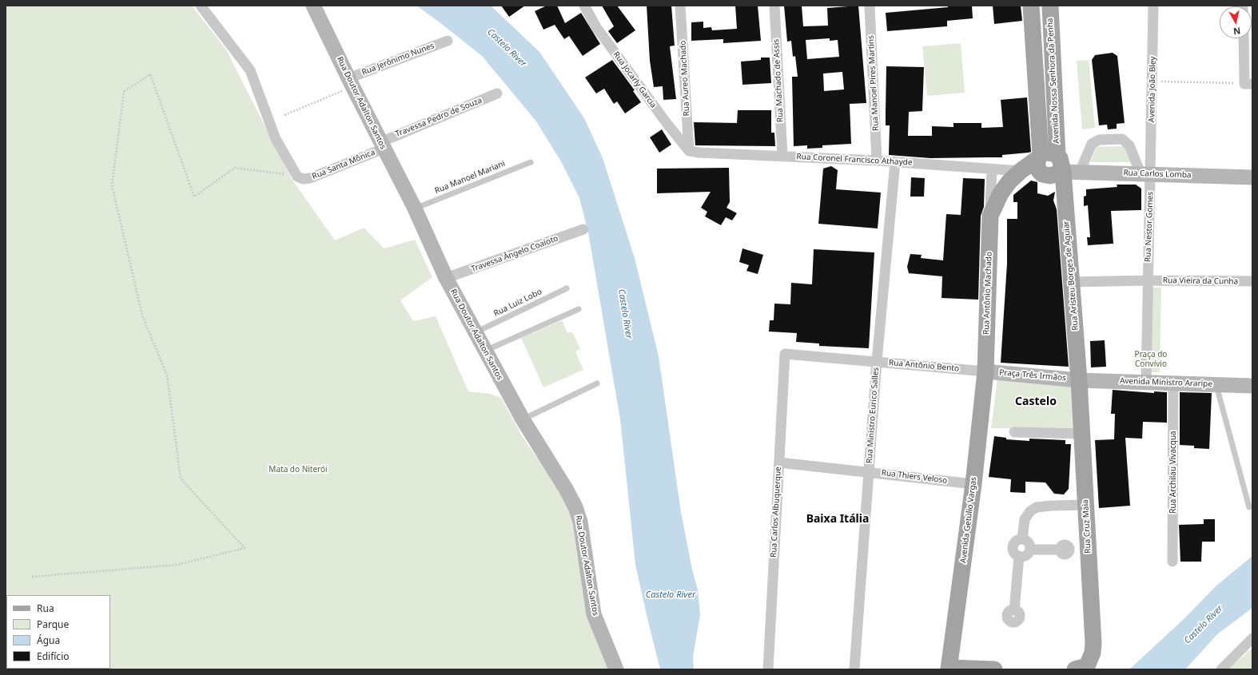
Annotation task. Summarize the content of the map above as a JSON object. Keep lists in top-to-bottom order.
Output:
{
  "streets": {
    "main road": [
      "Avenida Nossa Senhora da Penha",
      "Rua Doutor Adalton Santos",
      "Rua Carlos Lomba",
      "Rua Aristeu Borges de Aguiar",
      "Rua Antônio Machado",
      "Praça Três Irmãos",
      "Avenida Ministro Araripe",
      "Avenida Getúlio Vargas",
      "Rua Cruz Maia"
    ],
    "street": [
      "Rua Jerônimo Nunes",
      "Rua Aureo Machado",
      "Rua Jocarly Garcia",
      "Rua Machado de Assis",
      "Rua Manoel Pires Martins",
      "Avenida João Bley",
      "Travessa Pedro de Souza",
      "Rua Coronel Francisco Athayde",
      "Rua Santa Mônica",
      "Rua Nestor Gomes",
      "Travessa Ângelo Coaioto",
      "Rua Vieira da Cunha",
      "Rua Antônio Bento",
      "Rua Ministro Eurico Salles",
      "Rua Archilau Vivacqua",
      "Rua Thiers Veloso",
      "Rua Carlos Albuquerque"
    ],
    "lane": ["Rua Manoel Mariani", "Rua Luiz Lobo"]
  },
  "crossings": [
    ["Rua Jerônimo Nunes", "Rua Doutor Adalton Santos"],
    ["Rua Aureo Machado", "Rua Jocarly Garcia"],
    ["Rua Aureo Machado", "Rua Coronel Francisco Athayde"],
    ["Rua Jocarly Garcia", "Rua Coronel Francisco Athayde"],
    ["Rua Machado de Assis", "Rua Coronel Francisco Athayde"],
    ["Avenida Nossa Senhora da Penha", "Rua Carlos Lomba"],
    ["Avenida Nossa Senhora da Penha", "Rua Aristeu Borges de Aguiar"],
    ["Avenida Nossa Senhora da Penha", "Rua Antônio Machado"],
    ["Rua Manoel Pires Martins", "Rua Coronel Francisco Athayde"],
    ["Avenida João Bley", "Rua Carlos Lomba"],
    ["Avenida João Bley", "Rua Nestor Gomes"],
    ["Rua Doutor Adalton Santos", "Travessa Pedro de Souza"],
    ["Rua Doutor Adalton Santos", "Rua Santa Mônica"],
    ["Rua Doutor Adalton Santos", "Rua Manoel Mariani"],
    ["Rua Doutor Adalton Santos", "Travessa Ângelo Coaioto"],
    ["Rua Doutor Adalton Santos", "Rua Luiz Lobo"],
    ["Travessa Pedro de Souza", "Rua Santa Mônica"],
    ["Rua Coronel Francisco Athayde", "Rua Antônio Machado"],
    ["Rua Coronel Francisco Athayde", "Rua Ministro Eurico Salles"],
    ["Rua Carlos Lomba", "Rua Nestor Gomes"],
    ["Rua Carlos Lomba", "Rua Aristeu Borges de Aguiar"],
    ["Rua Carlos Lomba", "Rua Antônio Machado"],
    ["Rua Nestor Gomes", "Rua Vieira da Cunha"],
    ["Rua Aristeu Borges de Aguiar", "Rua Vieira da Cunha"],
    ["Rua Aristeu Borges de Aguiar", "Rua Antônio Machado"],
    ["Rua Aristeu Borges de Aguiar", "Praça Três Irmãos"],
    ["Rua Aristeu Borges de Aguiar", "Avenida Ministro Araripe"],
    ["Rua Aristeu Borges de Aguiar", "Rua Cruz Maia"],
    ["Rua Antônio Machado", "Rua Antônio Bento"],
    ["Rua Antônio Machado", "Praça Três Irmãos"],
    ["Rua Antônio Machado", "Avenida Getúlio Vargas"],
    ["Rua Antônio Bento", "Praça Três Irmãos"],
    ["Rua Antônio Bento", "Rua Ministro Eurico Salles"],
    ["Rua Antônio Bento", "Rua Carlos Albuquerque"],
    ["Rua Antônio Bento", "Avenida Getúlio Vargas"],
    ["Praça Três Irmãos", "Avenida Ministro Araripe"],
    ["Praça Três Irmãos", "Avenida Getúlio Vargas"],
    ["Praça Três Irmãos", "Rua Cruz Maia"],
    ["Avenida Ministro Araripe", "Rua Archilau Vivacqua"],
    ["Avenida Ministro Araripe", "Rua Cruz Maia"],
    ["Rua Ministro Eurico Salles", "Rua Thiers Veloso"],
    ["Rua Thiers Veloso", "Rua Carlos Albuquerque"],
    ["Rua Thiers Veloso", "Avenida Getúlio Vargas"]
  ],
  "districts": ["Castelo", "Baixa Itália"],
  "water": ["Castelo River"],
  "parks": ["Praça do Convívio", "Mata do Niterói"],
  "legend": [
    "Rua",
    "Parque",
    "Água",
    "Edifício"
  ],
  "north": "bottom"
}
